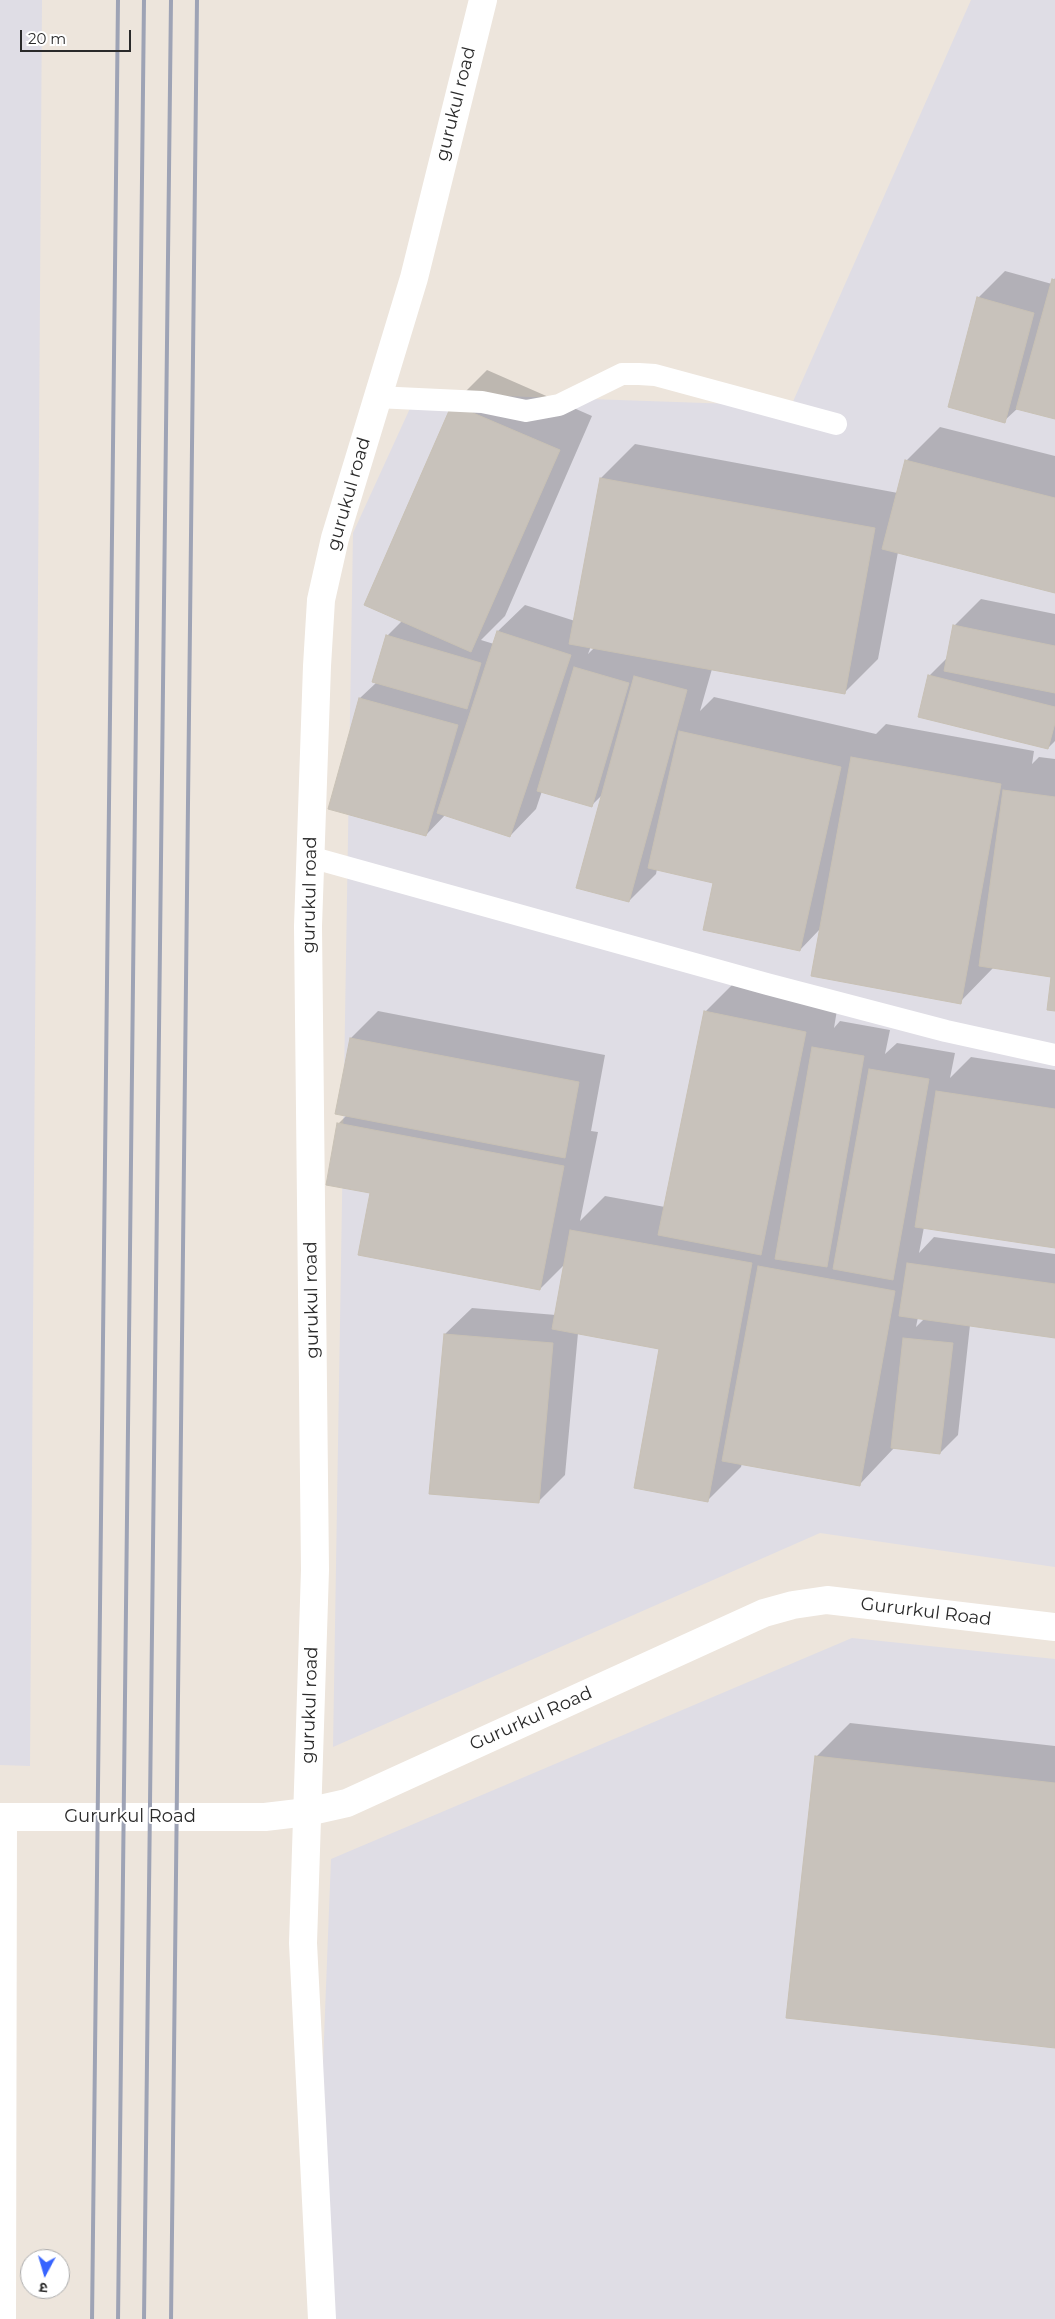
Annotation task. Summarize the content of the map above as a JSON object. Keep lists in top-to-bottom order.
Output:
{
  "streets": {
    "street": ["gurukul road", "Gururkul Road"]
  },
  "crossings": [
    ["gurukul road", "Gururkul Road"]
  ],
  "scale_bar": "20 m",
  "north": "bottom"
}
